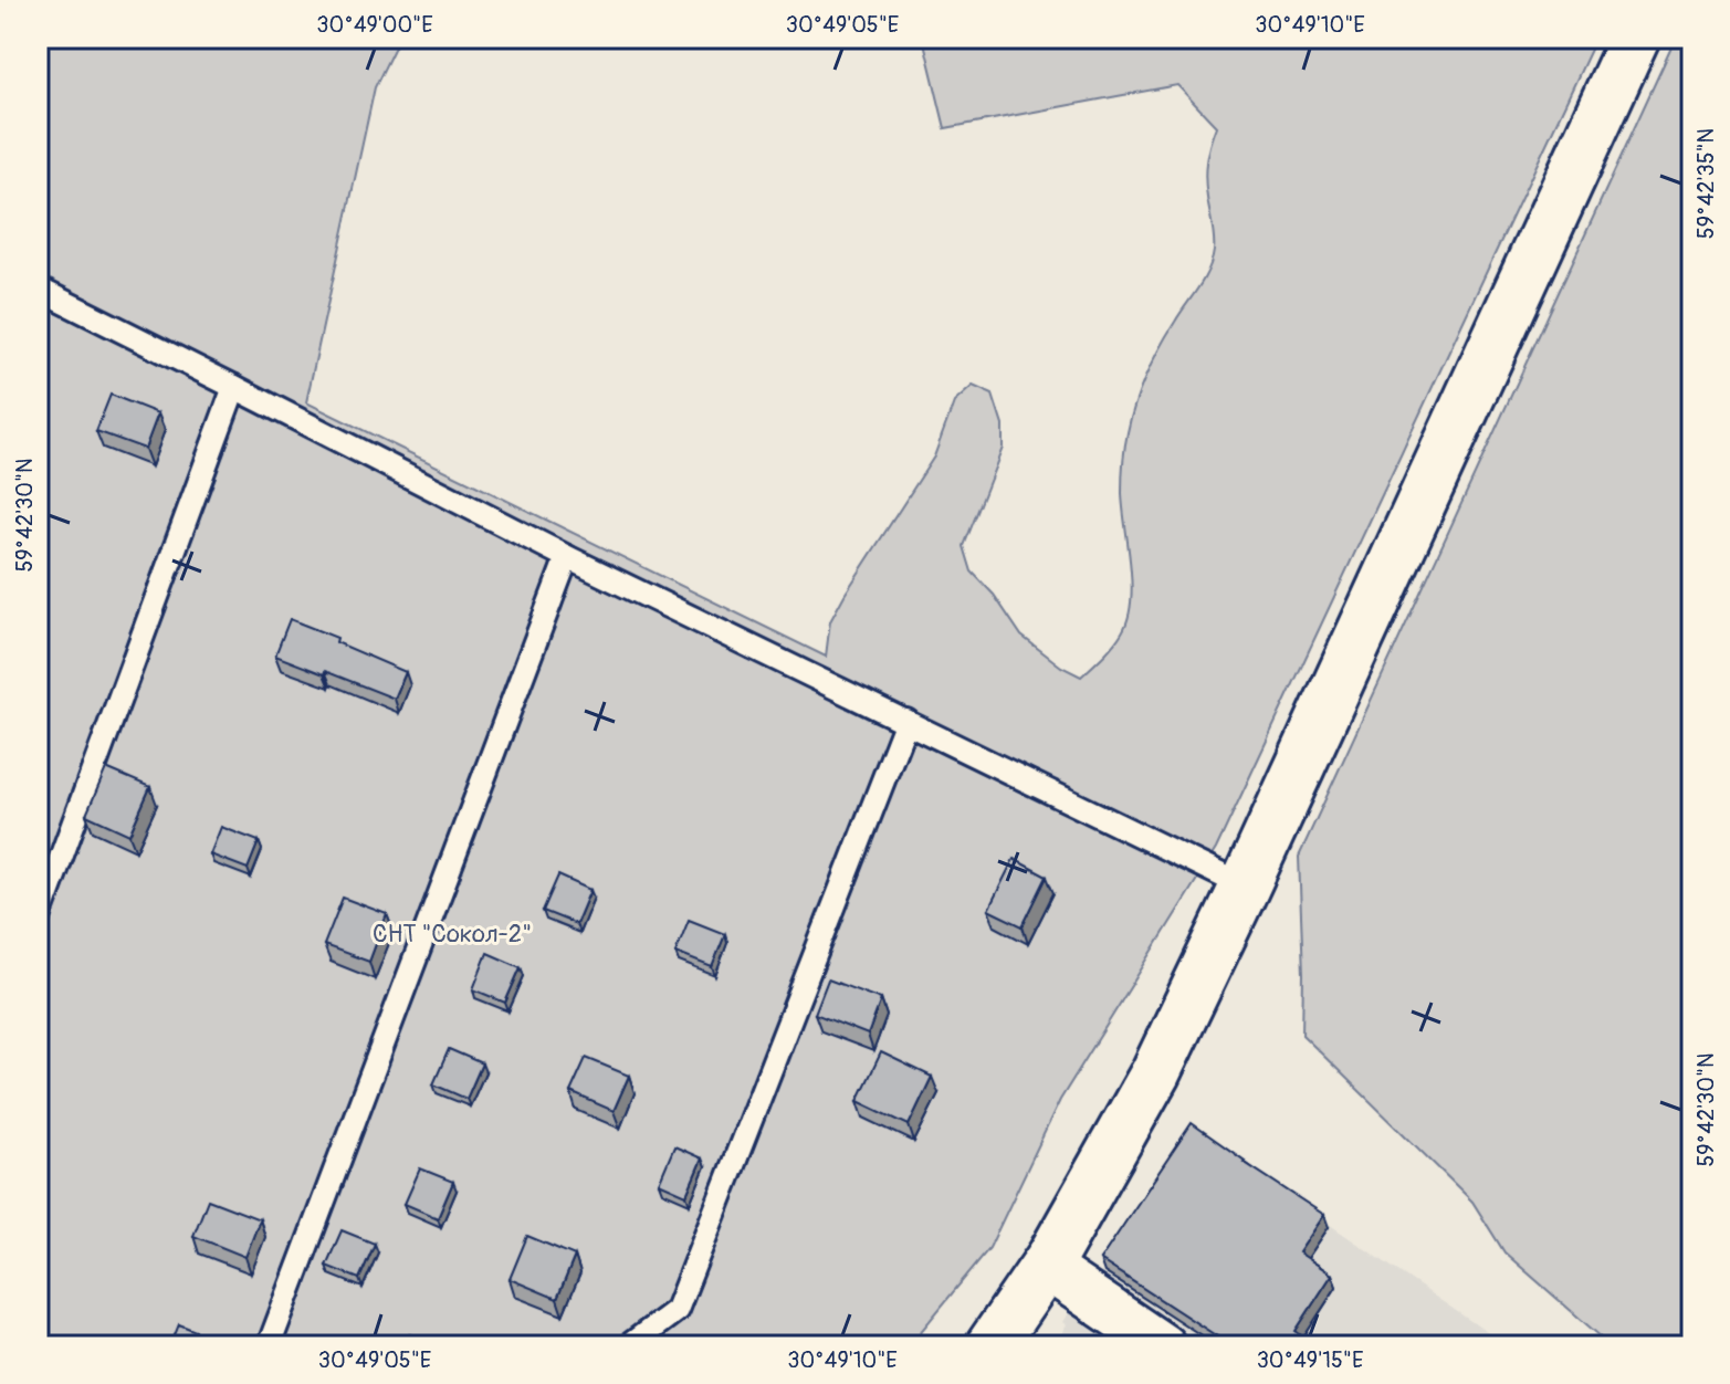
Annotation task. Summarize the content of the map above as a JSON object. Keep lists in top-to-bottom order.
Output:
{
  "parks": ["СНТ \"Сокол-2\""],
  "coordinates": [
    "30°49'00\"E",
    "30°49'05\"E",
    "30°49'10\"E",
    "59°42'35\"N",
    "59°42'30\"N",
    "30°49'15\"E"
  ]
}
